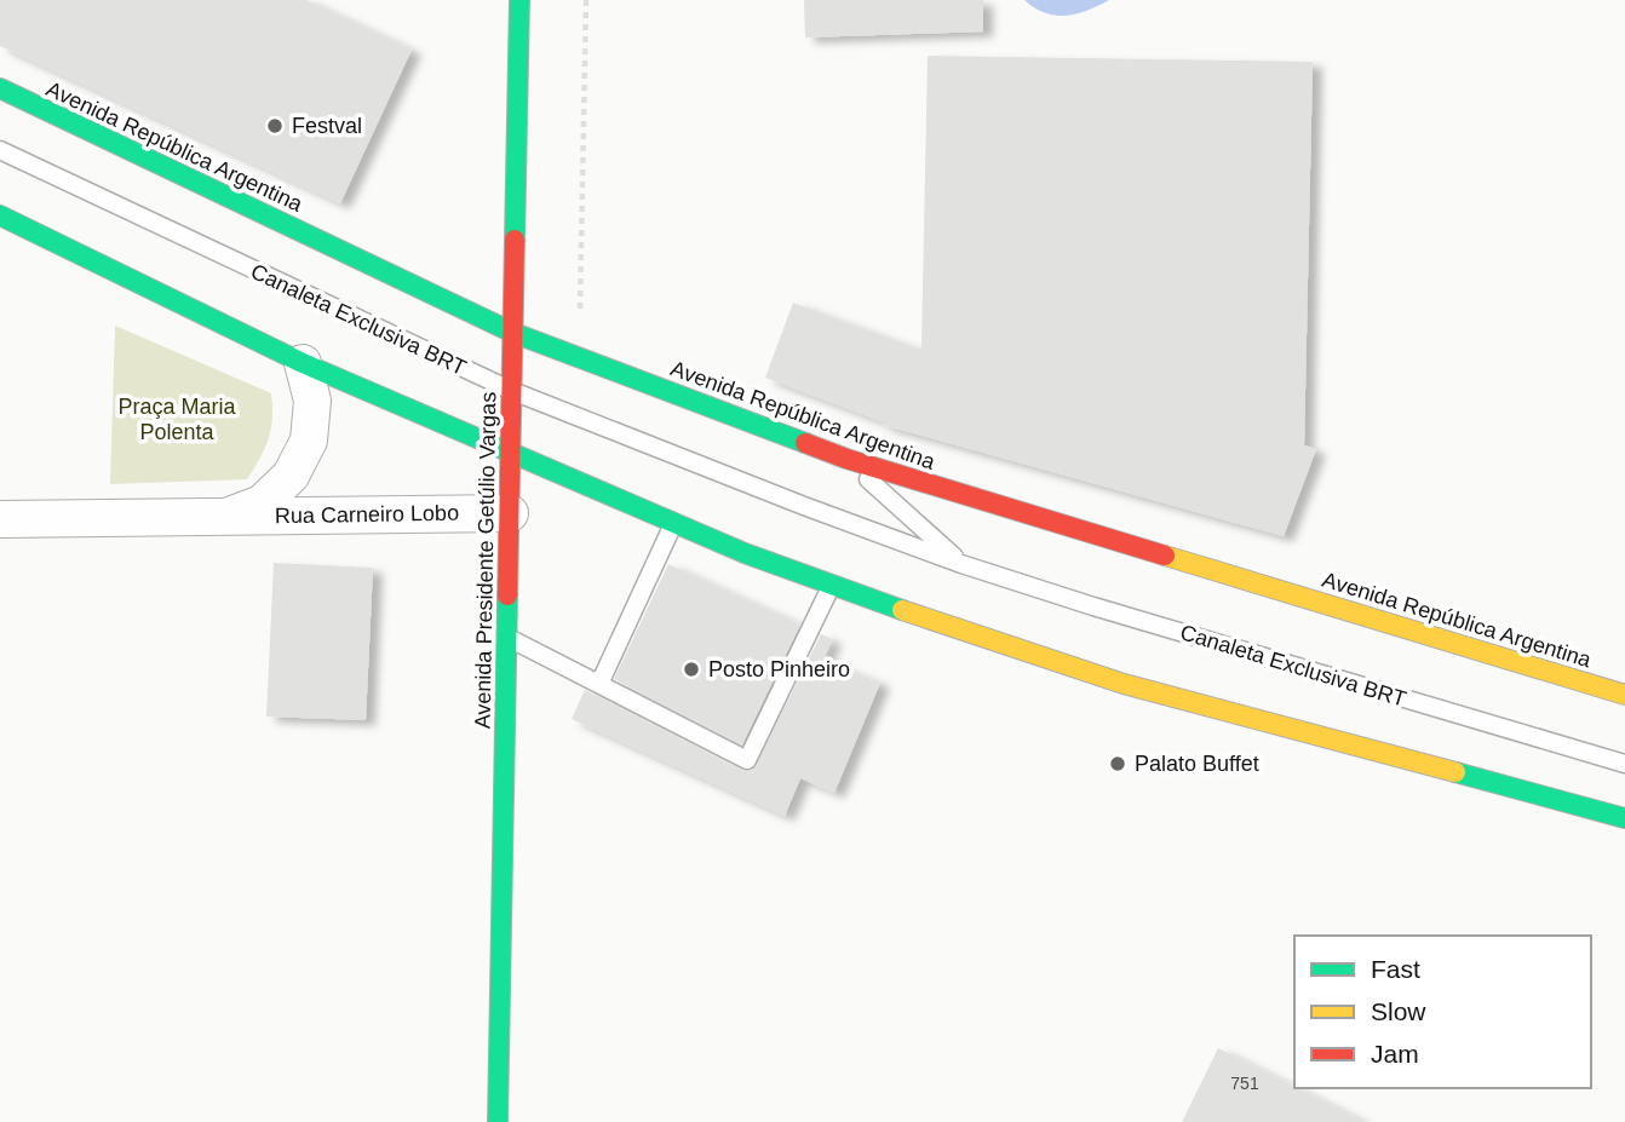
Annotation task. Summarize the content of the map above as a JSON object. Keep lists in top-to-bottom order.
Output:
{
  "streets": {
    "street": ["Avenida República Argentina", "Rua Carneiro Lobo", "Avenida Presidente Getúlio Vargas"],
    "lane": ["Canaleta Exclusiva BRT"]
  },
  "crossings": [
    ["Avenida República Argentina", "Canaleta Exclusiva BRT"],
    ["Avenida República Argentina", "Avenida Presidente Getúlio Vargas"],
    ["Canaleta Exclusiva BRT", "Avenida Presidente Getúlio Vargas"],
    ["Rua Carneiro Lobo", "Avenida Presidente Getúlio Vargas"]
  ],
  "parks": ["Praça Maria Polenta"],
  "places": ["Festval", "Posto Pinheiro", "Palato Buffet"],
  "house_numbers": ["751"],
  "legend": ["Fast", "Slow", "Jam"]
}
